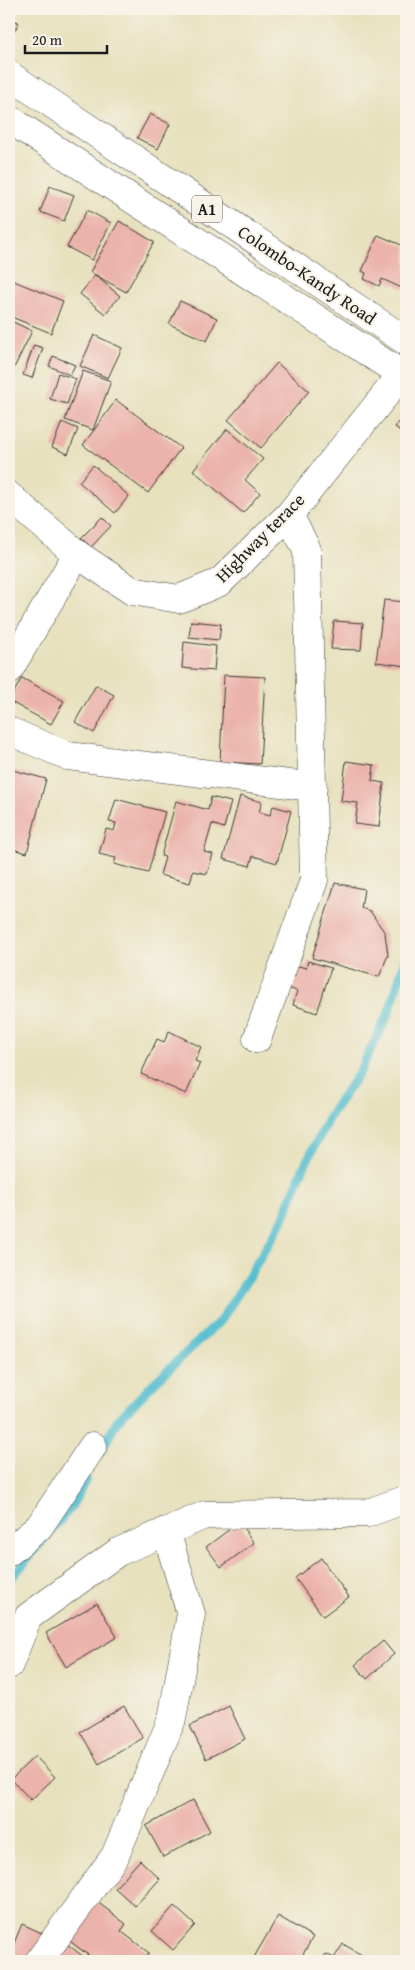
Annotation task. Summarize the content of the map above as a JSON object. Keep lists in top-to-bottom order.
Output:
{
  "streets": {
    "main road": ["A1", "Colombo-Kandy Road", "Highway terace"]
  },
  "crossings": [
    ["Colombo-Kandy Road", "Highway terace"]
  ],
  "scale_bar": "20 m"
}
